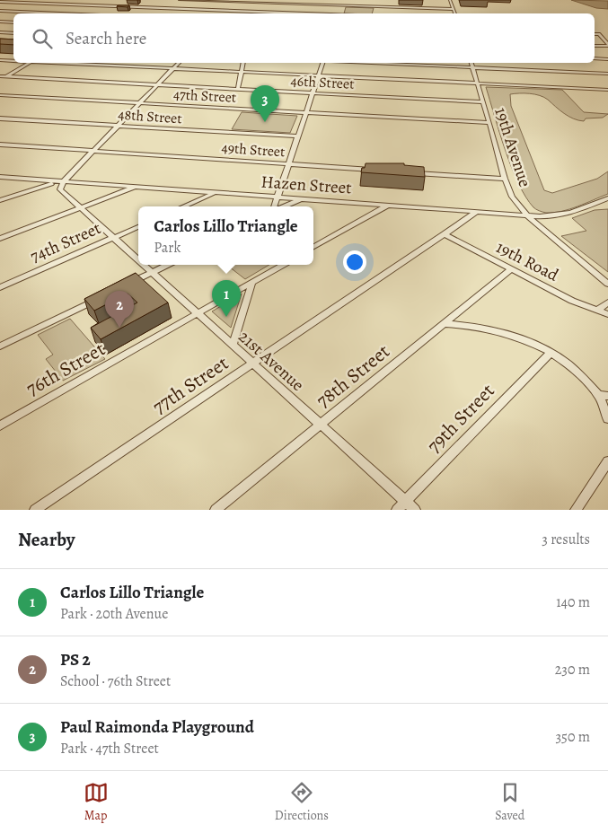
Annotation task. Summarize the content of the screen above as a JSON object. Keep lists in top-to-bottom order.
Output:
{
  "streets": {
    "street": [
      "46th Street",
      "47th Street",
      "48th Street",
      "19th Avenue",
      "49th Street",
      "Hazen Street",
      "74th Street",
      "19th Road",
      "21st Avenue",
      "76th Street",
      "78th Street",
      "77th Street",
      "79th Street"
    ]
  },
  "crossings": [
    ["46th Street", "19th Avenue"],
    ["47th Street", "19th Avenue"],
    ["19th Avenue", "Hazen Street"],
    ["Hazen Street", "21st Avenue"],
    ["Hazen Street", "77th Street"],
    ["74th Street", "21st Avenue"],
    ["19th Road", "78th Street"],
    ["19th Road", "77th Street"],
    ["21st Avenue", "76th Street"],
    ["21st Avenue", "78th Street"],
    ["21st Avenue", "77th Street"],
    ["21st Avenue", "79th Street"]
  ],
  "page": {
    "search": "Search here",
    "pins": ["3", "1", "2"],
    "popup": ["Carlos Lillo Triangle", "Park"],
    "heading": ["Nearby", "3 results"],
    "list": [
      {
        "mark": "1",
        "name": "Carlos Lillo Triangle",
        "note": "Park · 20th Avenue",
        "value": "140 m"
      },
      {
        "mark": "2",
        "name": "PS 2",
        "note": "School · 76th Street",
        "value": "230 m"
      },
      {
        "mark": "3",
        "name": "Paul Raimonda Playground",
        "note": "Park · 47th Street",
        "value": "350 m"
      }
    ],
    "nav": ["Map", "Directions", "Saved"]
  }
}
